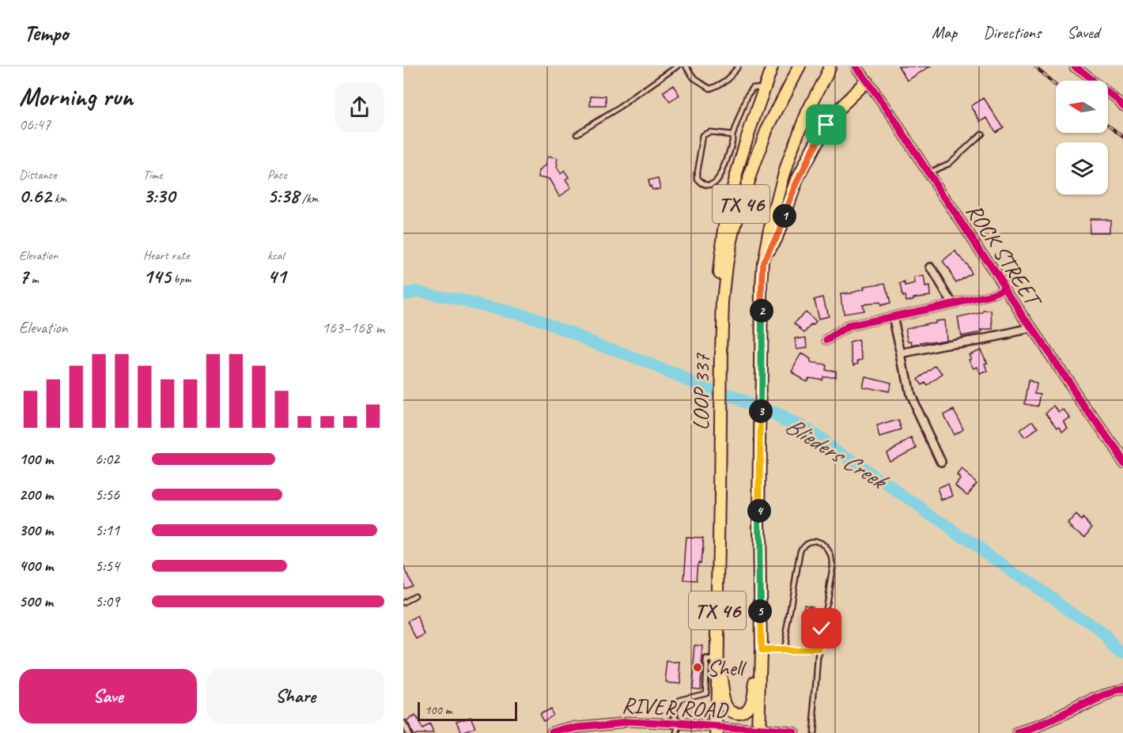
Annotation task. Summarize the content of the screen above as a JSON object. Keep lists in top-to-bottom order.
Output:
{
  "streets": {
    "main road": ["TX 46", "LOOP 337"],
    "street": ["ROCK STREET", "RIVER ROAD"]
  },
  "crossings": [
    ["TX 46", "RIVER ROAD"],
    ["LOOP 337", "RIVER ROAD"]
  ],
  "water": ["Blieders Creek"],
  "places": ["Shell"],
  "scale_bar": "100 m",
  "north": "left",
  "page": {
    "header": "Tempo",
    "nav": ["Map", "Directions", "Saved"],
    "heading": ["Morning run", "06:47"],
    "stats": [
      ["Distance", "0.62 km"],
      ["Time", "3:30"],
      ["Pace", "5:38 /km"],
      ["Elevation", "7 m"],
      ["Heart rate", "145 bpm"],
      ["kcal", "41"]
    ],
    "pins": [
      "1",
      "2",
      "3",
      "4",
      "5"
    ],
    "chart": ["Elevation", "163–168 m"],
    "list": [
      {
        "name": "100 m",
        "note": "6:02"
      },
      {
        "name": "200 m",
        "note": "5:56"
      },
      {
        "name": "300 m",
        "note": "5:11"
      },
      {
        "name": "400 m",
        "note": "5:54"
      },
      {
        "name": "500 m",
        "note": "5:09"
      }
    ],
    "buttons": ["Save", "Share"],
    "scale": "100 m"
  }
}
